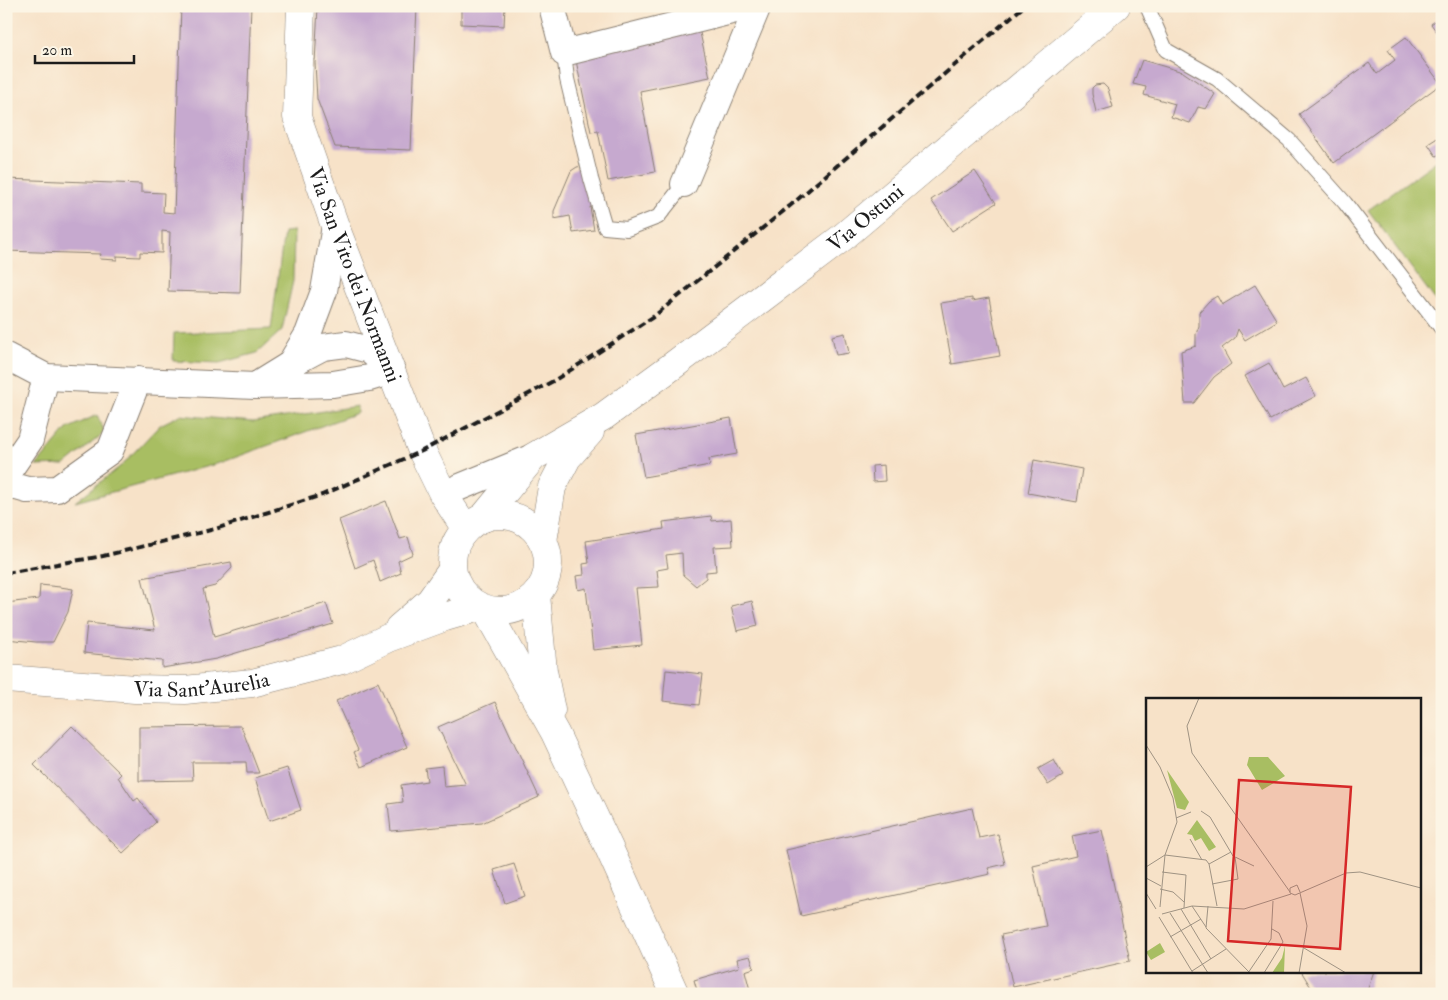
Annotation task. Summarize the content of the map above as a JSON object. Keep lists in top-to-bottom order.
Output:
{
  "streets": {
    "main road": ["Via Ostuni", "Via San Vito dei Normanni", "Via Sant'Aurelia"]
  },
  "scale_bar": "20 m"
}
